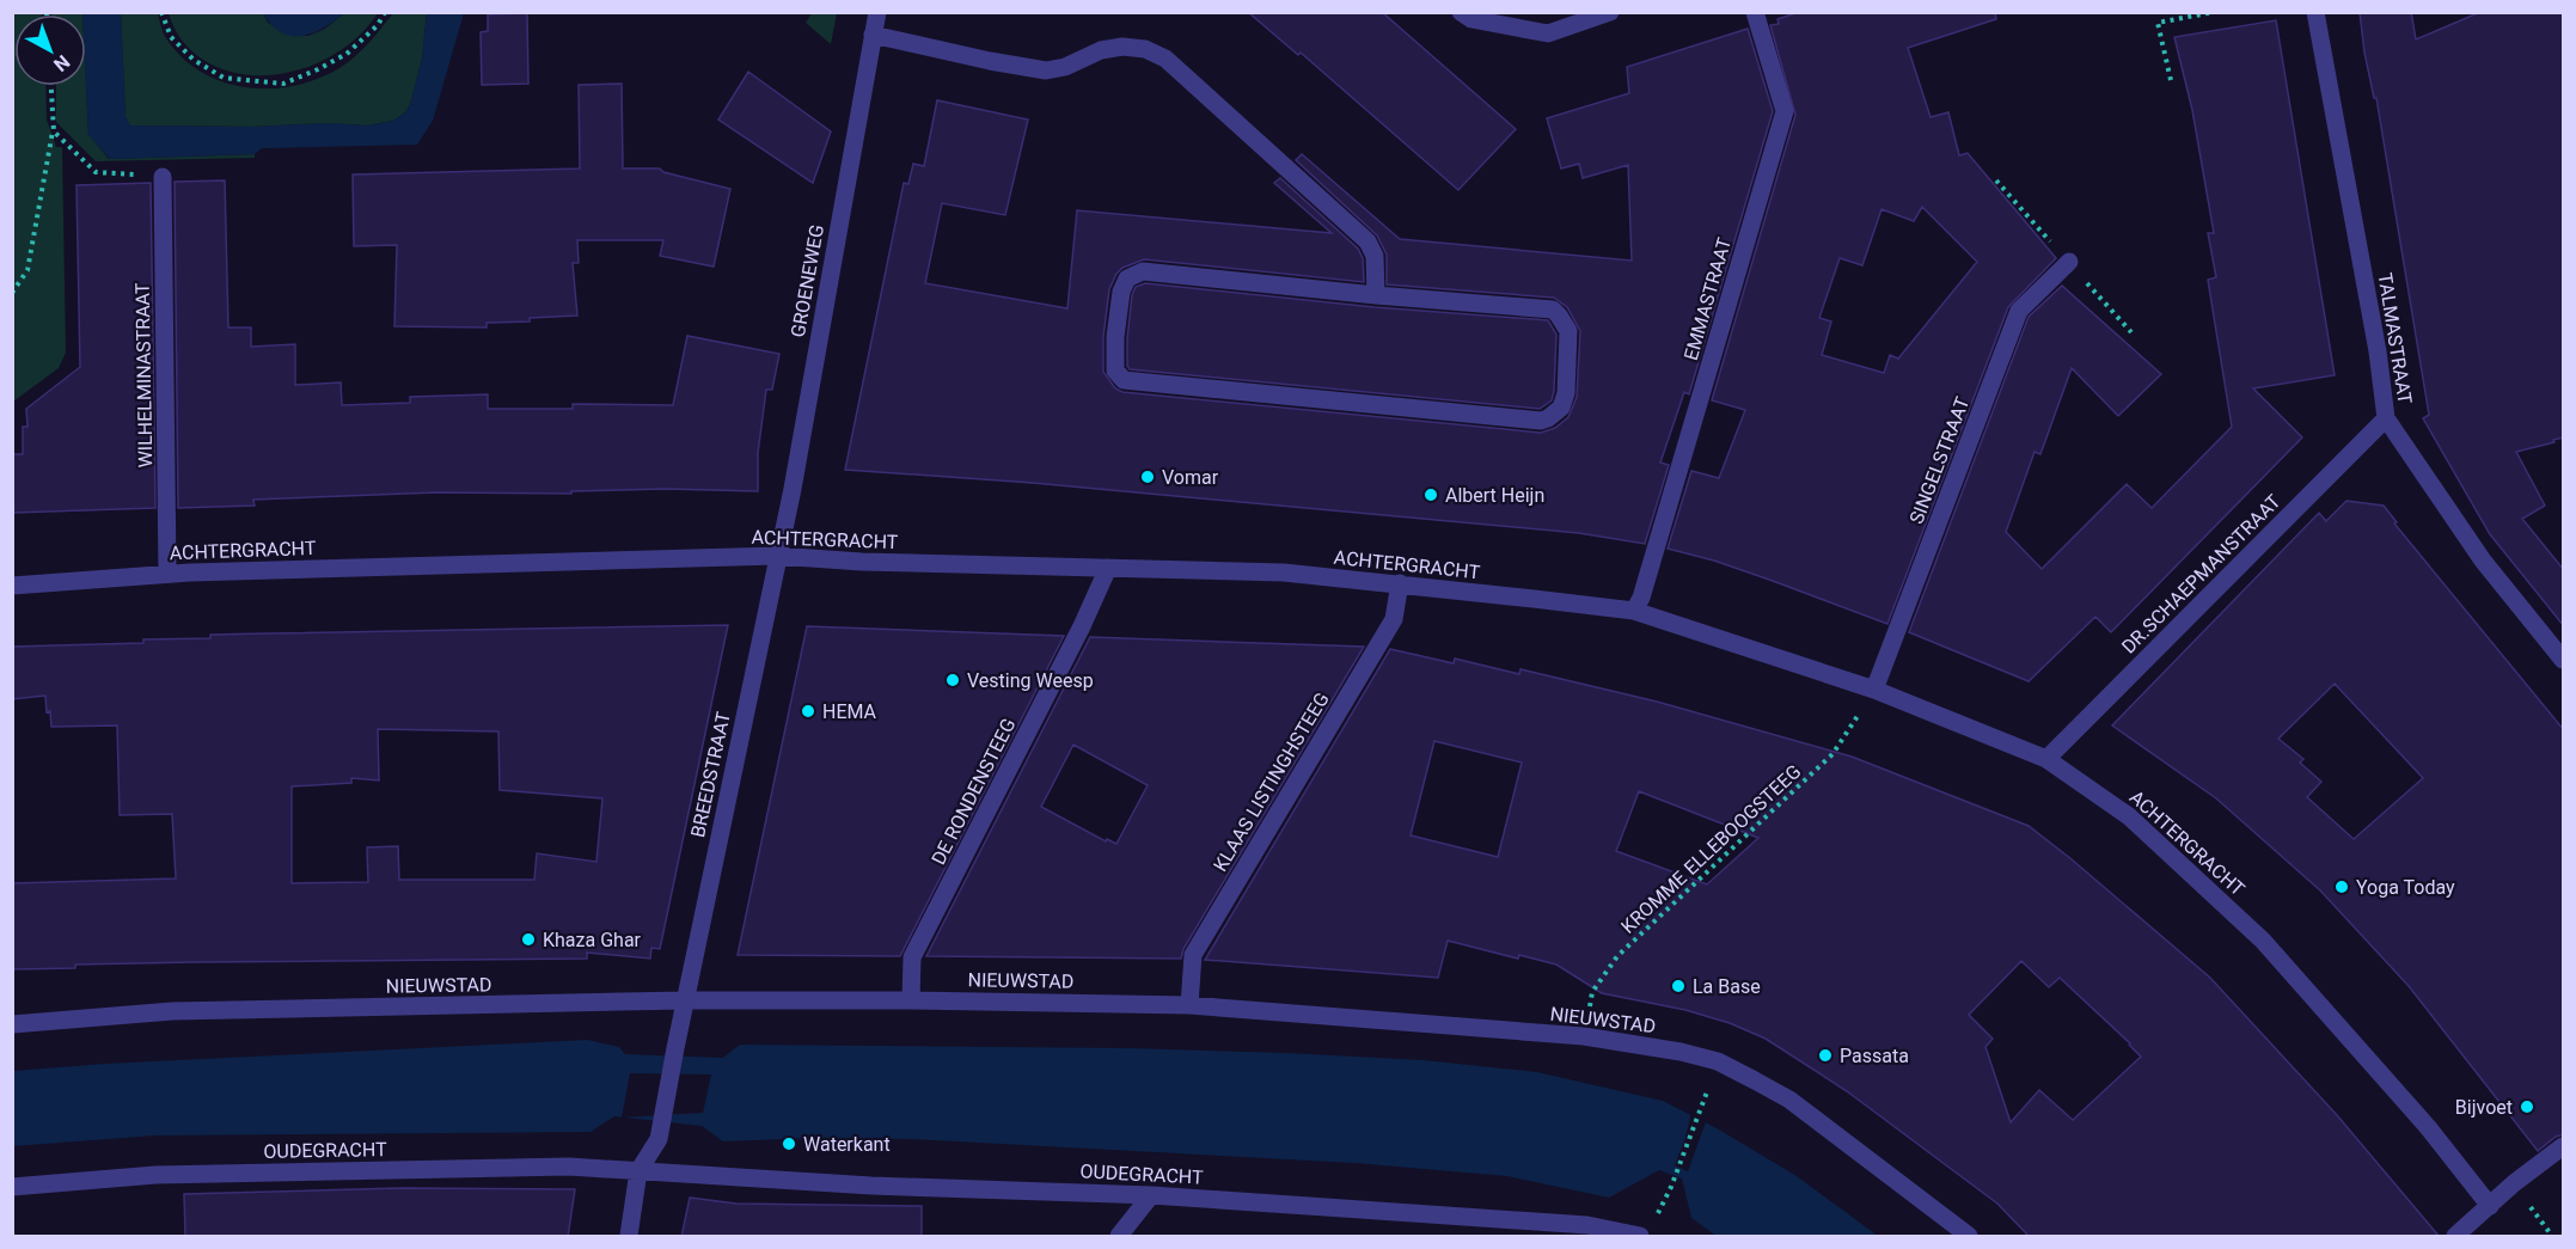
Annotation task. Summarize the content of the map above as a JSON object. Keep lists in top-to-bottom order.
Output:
{
  "streets": {
    "street": [
      "GROENEWEG",
      "EMMASTRAAT",
      "TALMASTRAAT",
      "WILHELMINASTRAAT",
      "SINGELSTRAAT",
      "ACHTERGRACHT",
      "DR.SCHAEPMANSTRAAT",
      "BREEDSTRAAT",
      "KLAAS LISTINGHSTEEG",
      "DE RONDENSTEEG",
      "NIEUWSTAD",
      "OUDEGRACHT"
    ],
    "path": ["KROMME ELLEBOOGSTEEG"]
  },
  "crossings": [
    ["GROENEWEG", "ACHTERGRACHT"],
    ["GROENEWEG", "BREEDSTRAAT"],
    ["EMMASTRAAT", "ACHTERGRACHT"],
    ["TALMASTRAAT", "DR.SCHAEPMANSTRAAT"],
    ["WILHELMINASTRAAT", "ACHTERGRACHT"],
    ["SINGELSTRAAT", "ACHTERGRACHT"],
    ["SINGELSTRAAT", "KROMME ELLEBOOGSTEEG"],
    ["ACHTERGRACHT", "DR.SCHAEPMANSTRAAT"],
    ["ACHTERGRACHT", "BREEDSTRAAT"],
    ["ACHTERGRACHT", "KLAAS LISTINGHSTEEG"],
    ["ACHTERGRACHT", "DE RONDENSTEEG"],
    ["ACHTERGRACHT", "KROMME ELLEBOOGSTEEG"],
    ["BREEDSTRAAT", "NIEUWSTAD"],
    ["KLAAS LISTINGHSTEEG", "NIEUWSTAD"],
    ["DE RONDENSTEEG", "NIEUWSTAD"],
    ["KROMME ELLEBOOGSTEEG", "NIEUWSTAD"]
  ],
  "places": [
    "Vomar",
    "Albert Heijn",
    "Vesting Weesp",
    "HEMA",
    "Yoga Today",
    "Khaza Ghar",
    "La Base",
    "Passata",
    "Bijvoet",
    "Waterkant"
  ],
  "north": "bottom right"
}
